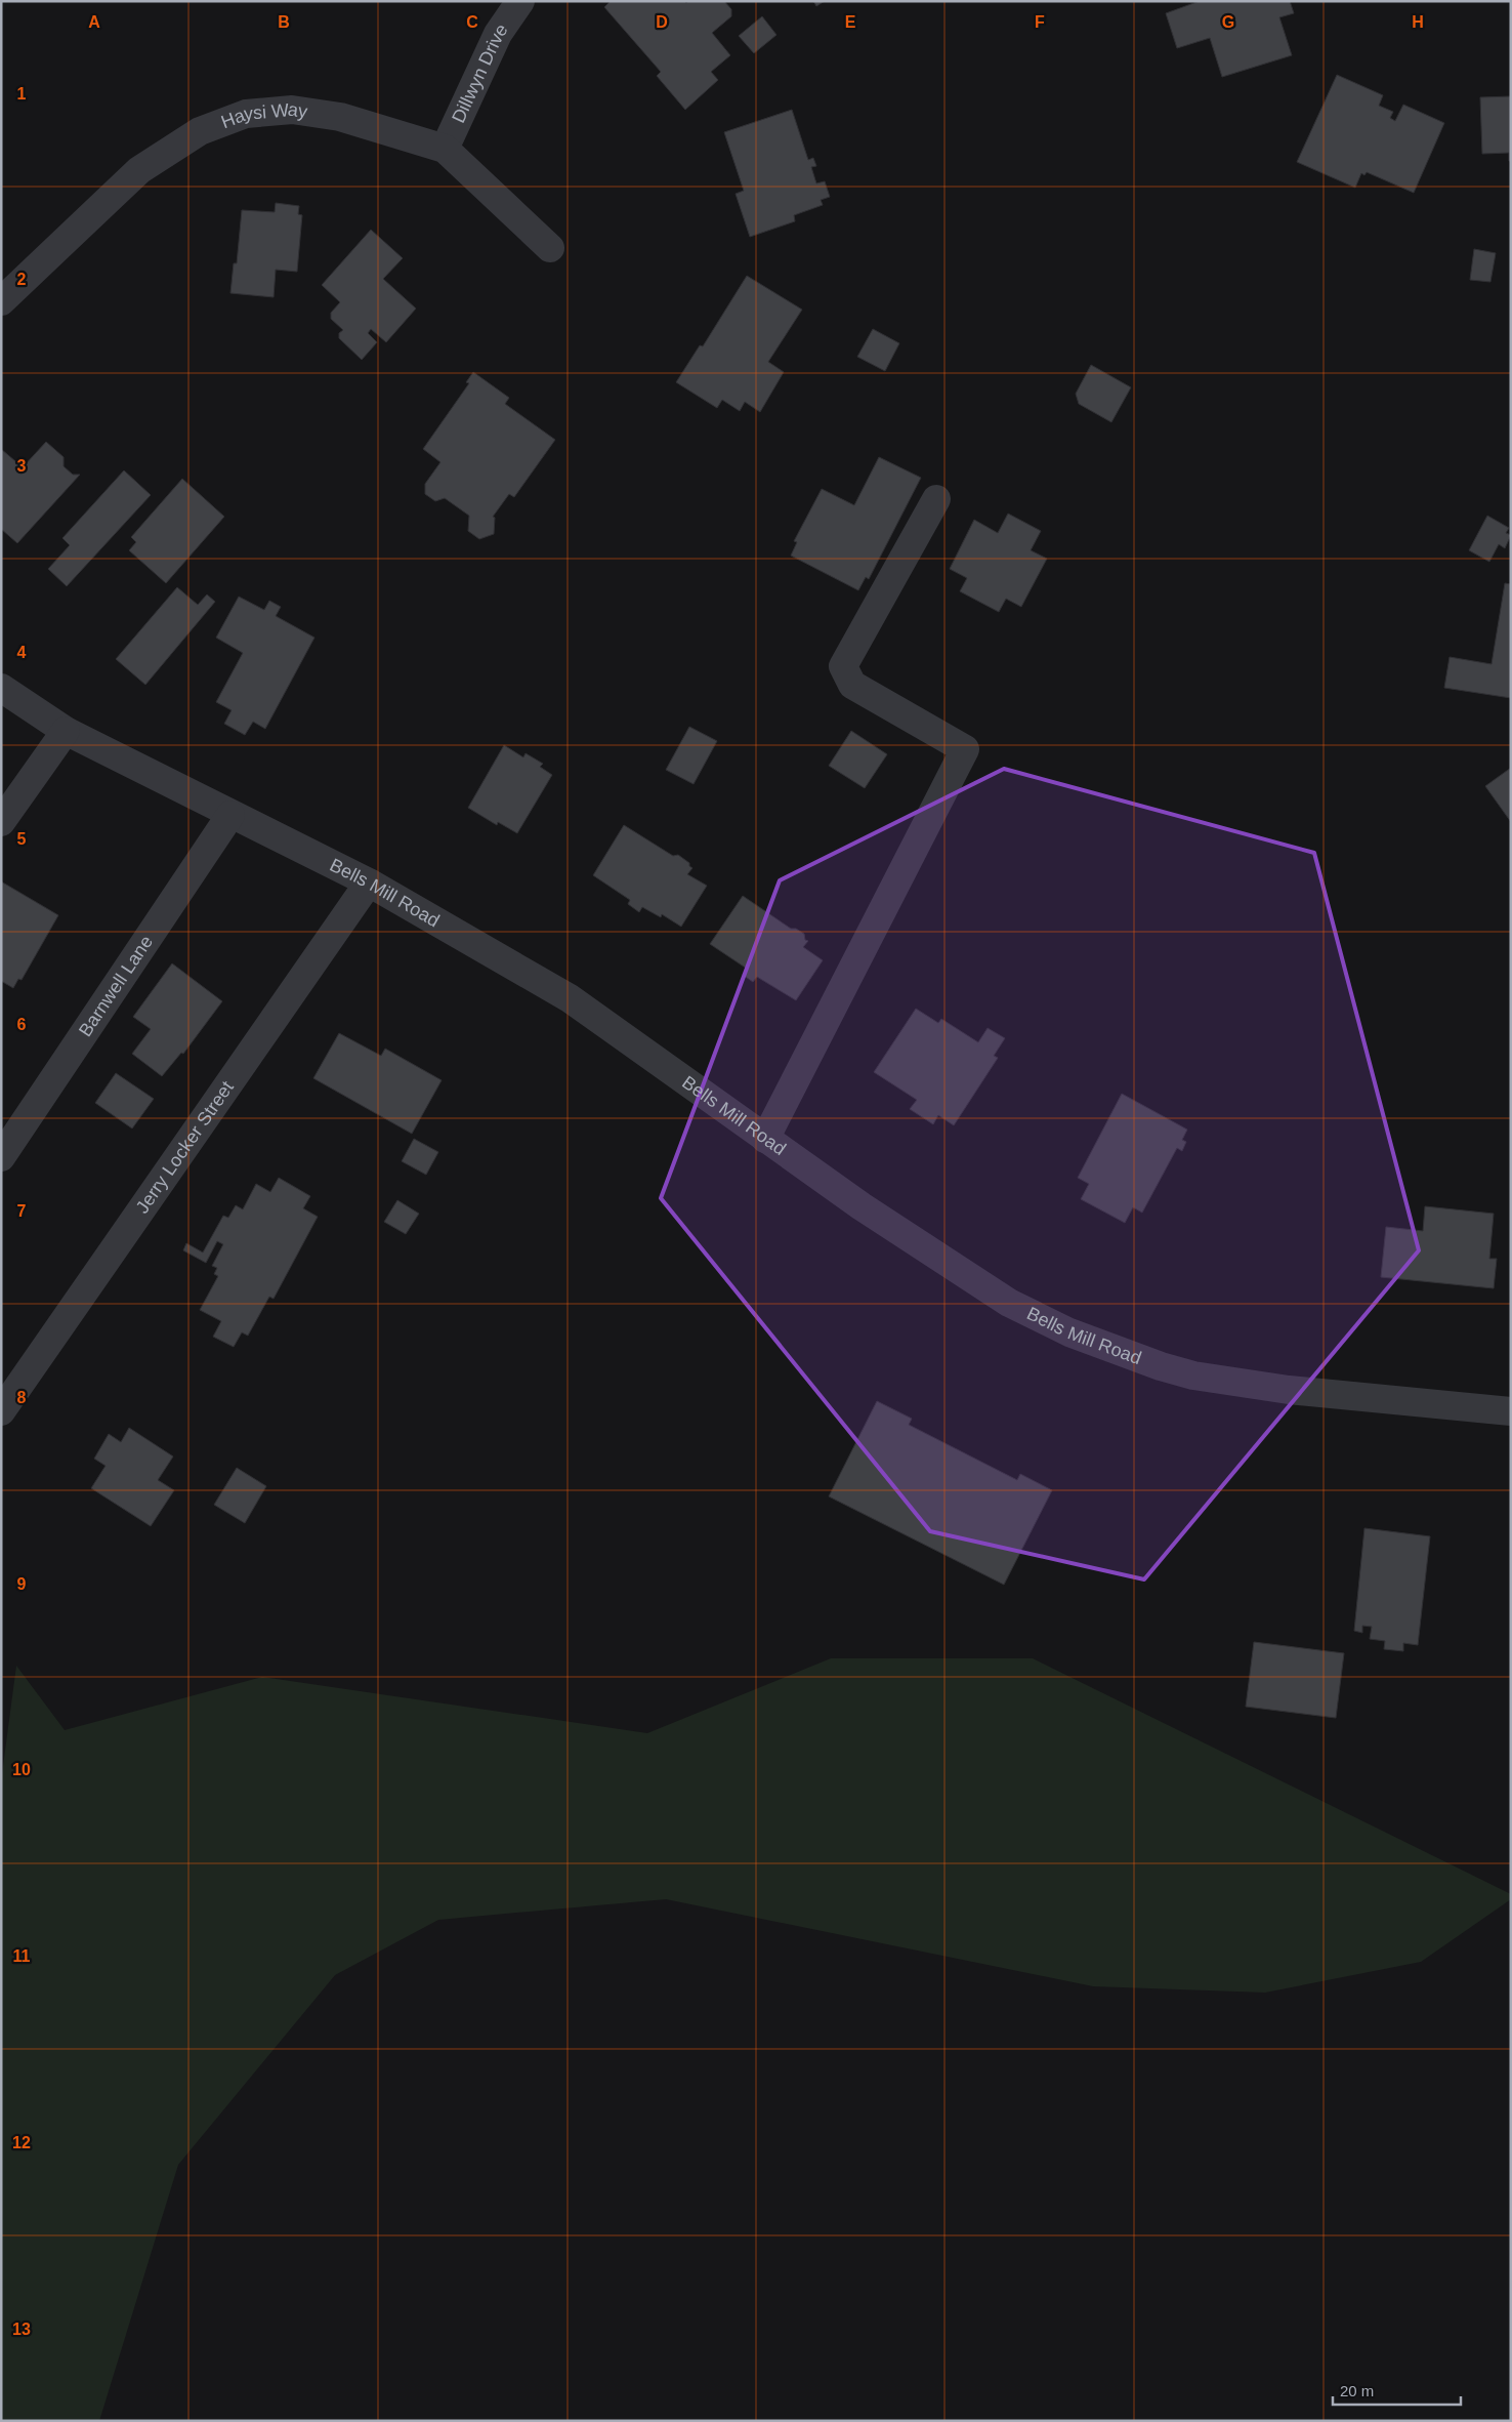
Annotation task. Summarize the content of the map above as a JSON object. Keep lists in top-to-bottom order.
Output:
{
  "streets": {
    "street": [
      "Dillwyn Drive",
      "Haysi Way",
      "Bells Mill Road",
      "Barnwell Lane",
      "Jerry Locker Street"
    ]
  },
  "crossings": [
    ["Dillwyn Drive", "Haysi Way"],
    ["Bells Mill Road", "Barnwell Lane"],
    ["Bells Mill Road", "Jerry Locker Street"]
  ],
  "scale_bar": "20 m",
  "grid": {
    "columns": [
      "A",
      "B",
      "C",
      "D",
      "E",
      "F",
      "G",
      "H"
    ],
    "rows": [
      "1",
      "2",
      "3",
      "4",
      "5",
      "6",
      "7",
      "8",
      "9",
      "10",
      "11",
      "12",
      "13"
    ]
  }
}
